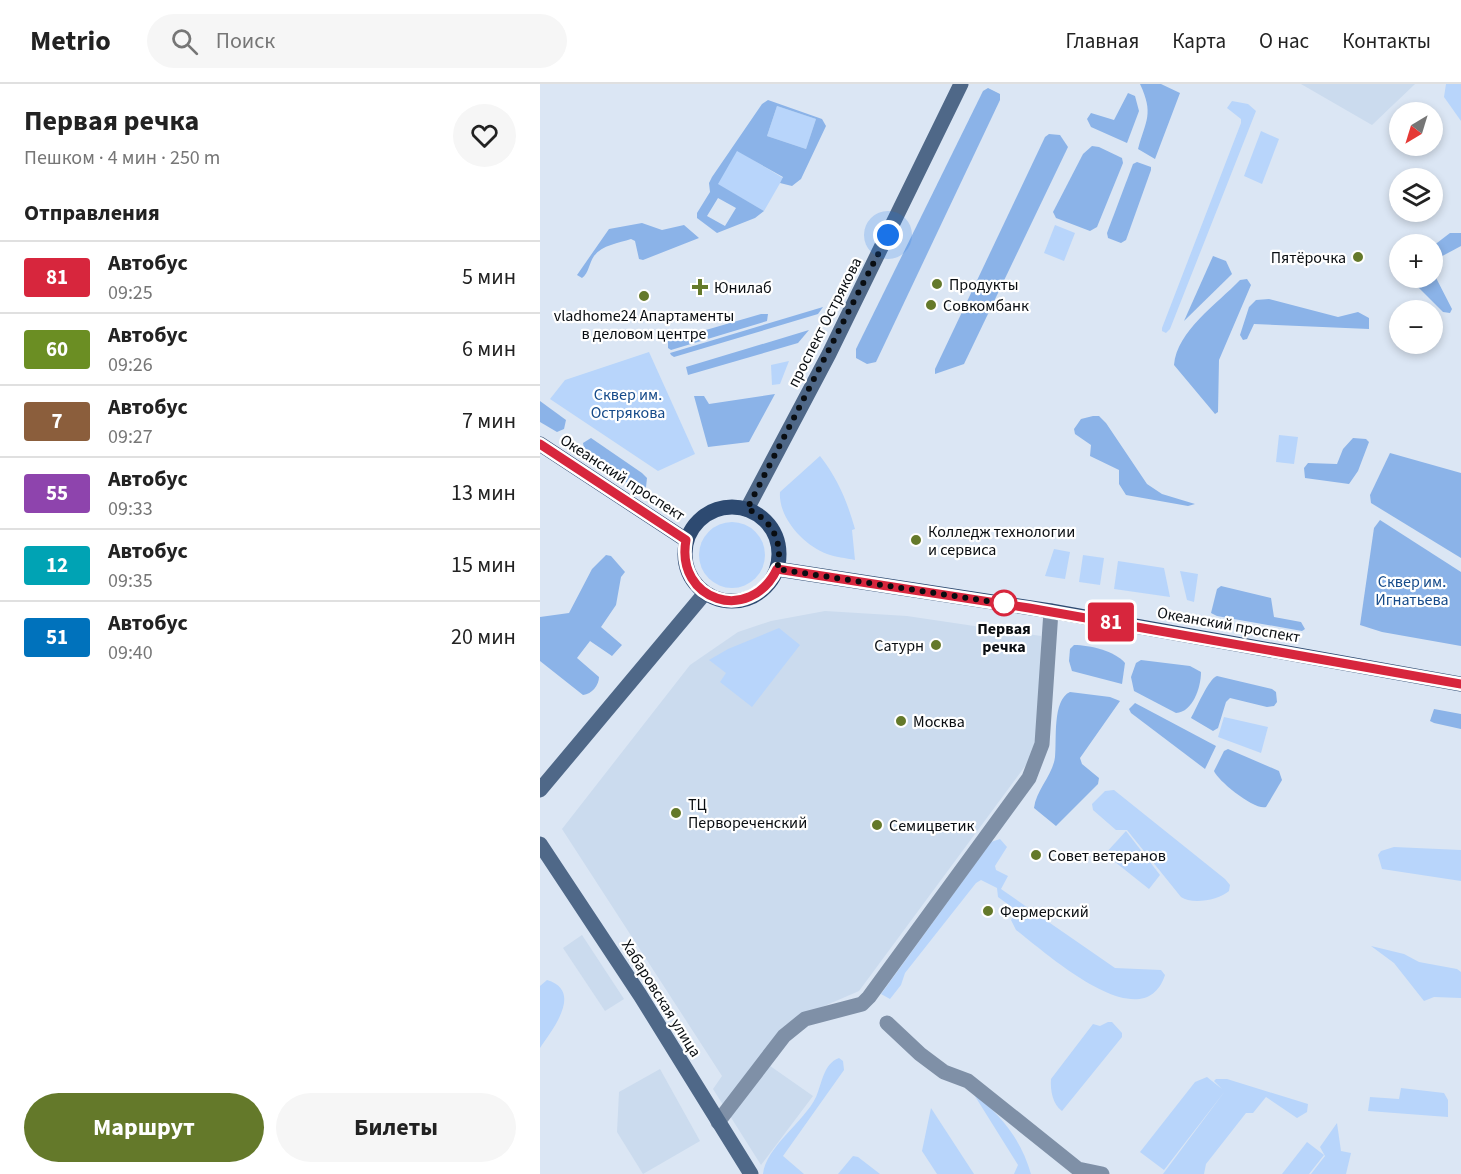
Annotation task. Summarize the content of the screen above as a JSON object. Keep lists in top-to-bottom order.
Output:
{
  "streets": {
    "main road": ["проспект Острякова", "Океанский проспект", "Хабаровская улица"]
  },
  "crossings": [
    ["проспект Острякова", "Океанский проспект"]
  ],
  "parks": ["Сквер им. Острякова", "Cквер им. Игнатьева"],
  "places": {
    "other": [
      "Пятёрочка",
      "Продукты",
      "vladhome24 Апартаменты в деловом центре",
      "Совкомбанк",
      "Колледж технологии и сервиса",
      "Первая речка",
      "Сатурн",
      "Москва",
      "ТЦ Первореченский",
      "Семицветик",
      "Совет ветеранов",
      "Фермерский"
    ],
    "health": ["Юнилаб"]
  },
  "lines": ["bus line 81"],
  "north": "bottom left",
  "page": {
    "header": "Metrio",
    "search": "Поиск",
    "nav": [
      "Главная",
      "Карта",
      "О нас",
      "Контакты"
    ],
    "heading": [
      ["Первая речка", "Пешком · 4 мин · 250 m"],
      "Отправления"
    ],
    "on_map": "81",
    "map_buttons": ["+", "−"],
    "list": [
      {
        "mark": "81",
        "name": "Автобус",
        "note": "09:25",
        "value": "5 мин"
      },
      {
        "mark": "60",
        "name": "Автобус",
        "note": "09:26",
        "value": "6 мин"
      },
      {
        "mark": "7",
        "name": "Автобус",
        "note": "09:27",
        "value": "7 мин"
      },
      {
        "mark": "55",
        "name": "Автобус",
        "note": "09:33",
        "value": "13 мин"
      },
      {
        "mark": "12",
        "name": "Автобус",
        "note": "09:35",
        "value": "15 мин"
      },
      {
        "mark": "51",
        "name": "Автобус",
        "note": "09:40",
        "value": "20 мин"
      }
    ],
    "buttons": ["Маршрут", "Билеты"]
  }
}
